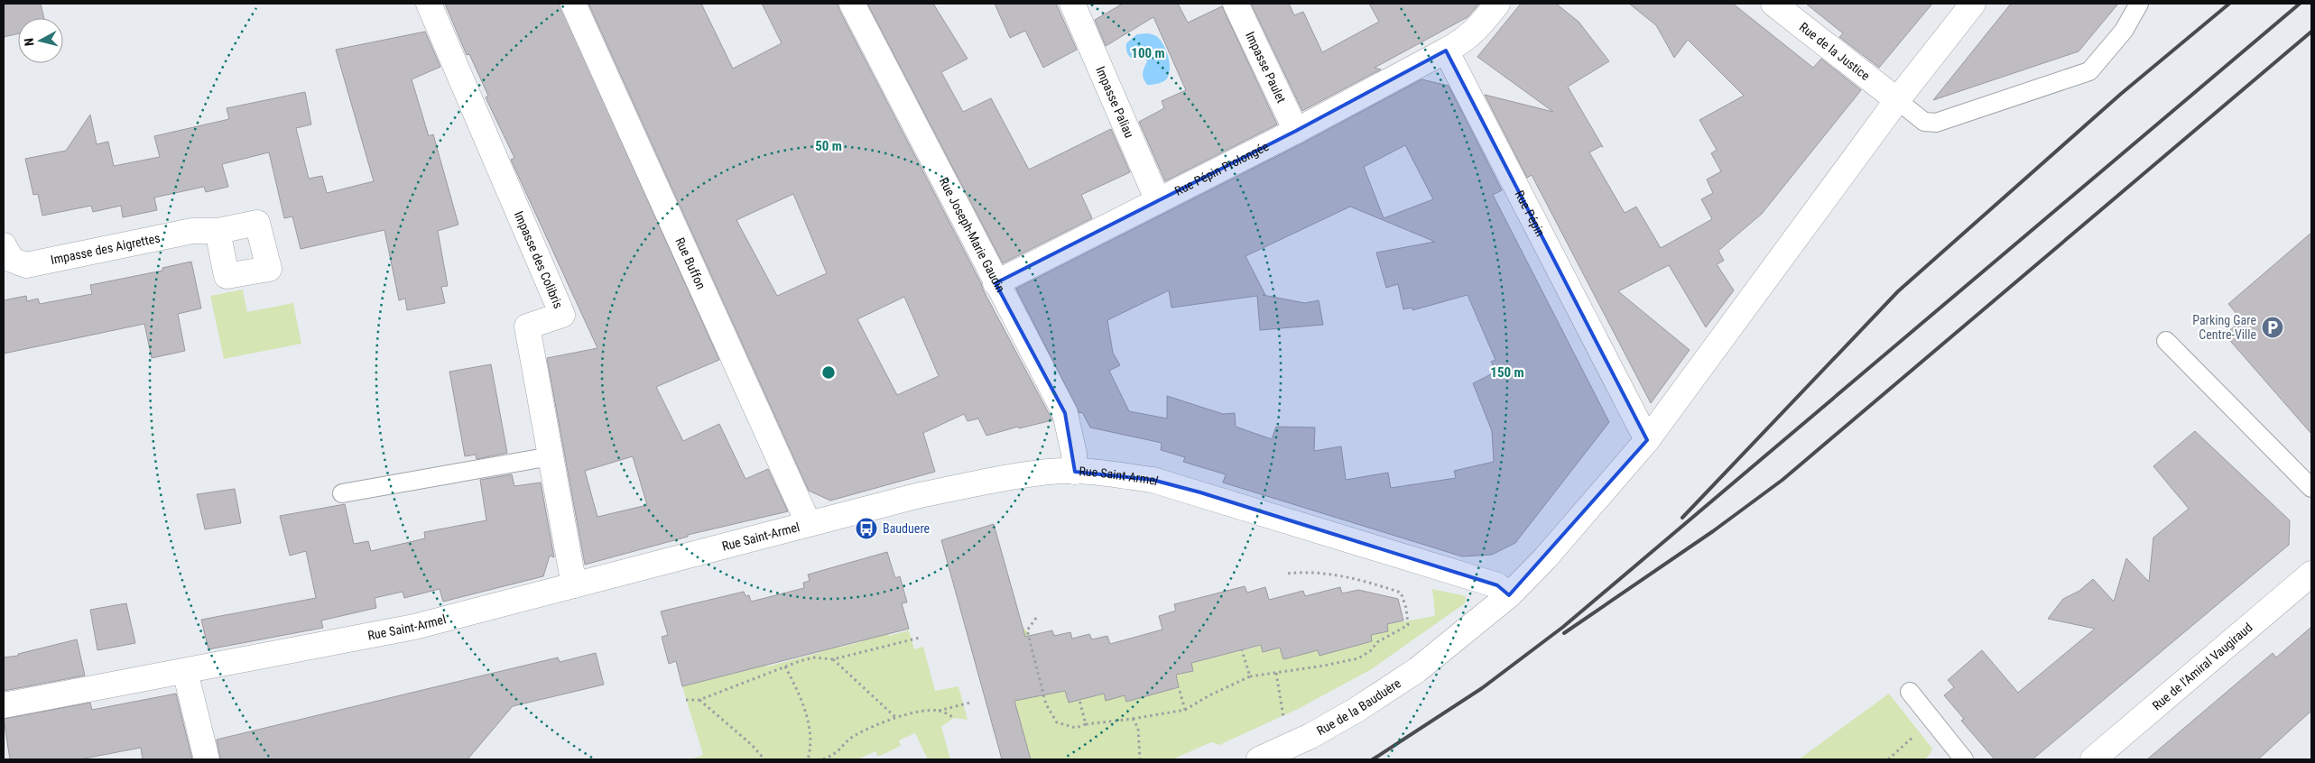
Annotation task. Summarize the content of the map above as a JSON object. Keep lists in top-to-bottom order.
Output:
{
  "streets": {
    "street": [
      "Rue de la Justice",
      "Impasse Paulet",
      "Impasse Paliau",
      "Rue Pépin Prolongée",
      "Rue Pépin",
      "Rue Joseph-Marie Gaudin",
      "Impasse des Aigrettes",
      "Impasse des Colibris",
      "Rue Buffon",
      "Rue Saint-Armel",
      "Rue de l'Amiral Vaugiraud",
      "Rue de la Bauduère"
    ]
  },
  "crossings": [
    ["Rue de la Justice", "Rue de la Bauduère"],
    ["Impasse Paulet", "Rue Pépin Prolongée"],
    ["Impasse Paliau", "Rue Pépin Prolongée"],
    ["Rue Pépin Prolongée", "Rue Pépin"],
    ["Rue Pépin Prolongée", "Rue Joseph-Marie Gaudin"],
    ["Rue Pépin", "Rue de la Bauduère"],
    ["Rue Joseph-Marie Gaudin", "Rue Saint-Armel"],
    ["Impasse des Colibris", "Rue Saint-Armel"],
    ["Rue Buffon", "Rue Saint-Armel"],
    ["Rue Saint-Armel", "Rue de la Bauduère"]
  ],
  "places": {
    "parking": ["Parking Gare Centre-Ville"],
    "bus stop": ["Bauduere"]
  },
  "north": "left",
  "rings": ["100 m", "50 m", "150 m"]
}
